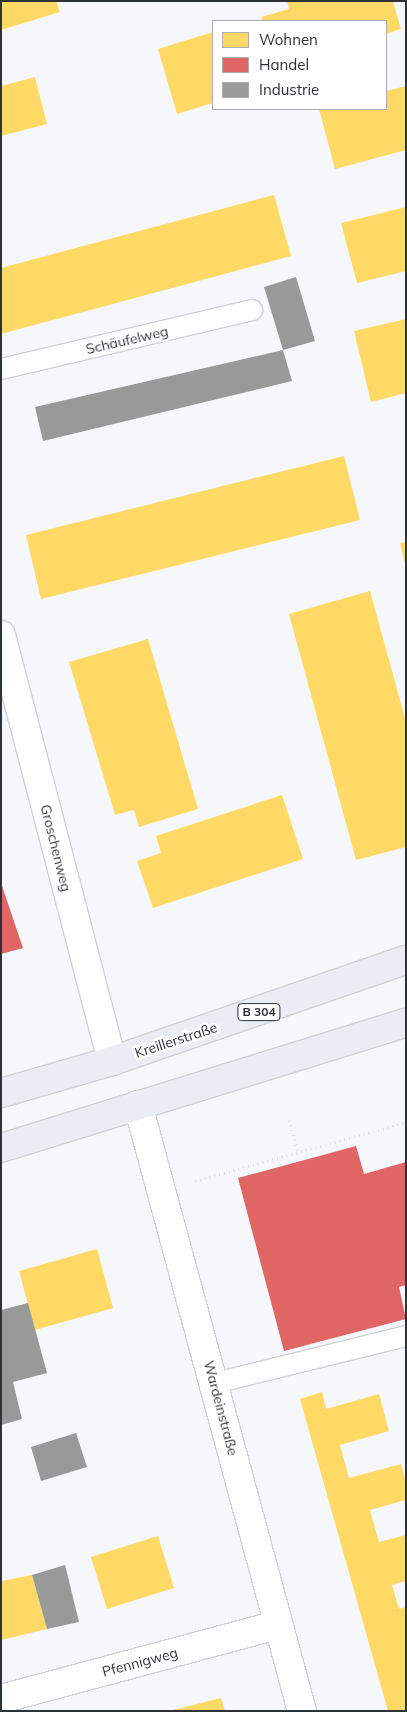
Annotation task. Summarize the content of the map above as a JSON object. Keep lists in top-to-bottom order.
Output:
{
  "streets": {
    "main road": ["B 304", "Kreillerstraße"],
    "street": ["Groschenweg", "Wardeinstraße", "Pfennigweg"],
    "lane": ["Schäufelweg"]
  },
  "crossings": [
    ["Groschenweg", "Kreillerstraße"],
    ["Wardeinstraße", "Pfennigweg"]
  ],
  "legend": ["Wohnen", "Handel", "Industrie"]
}
